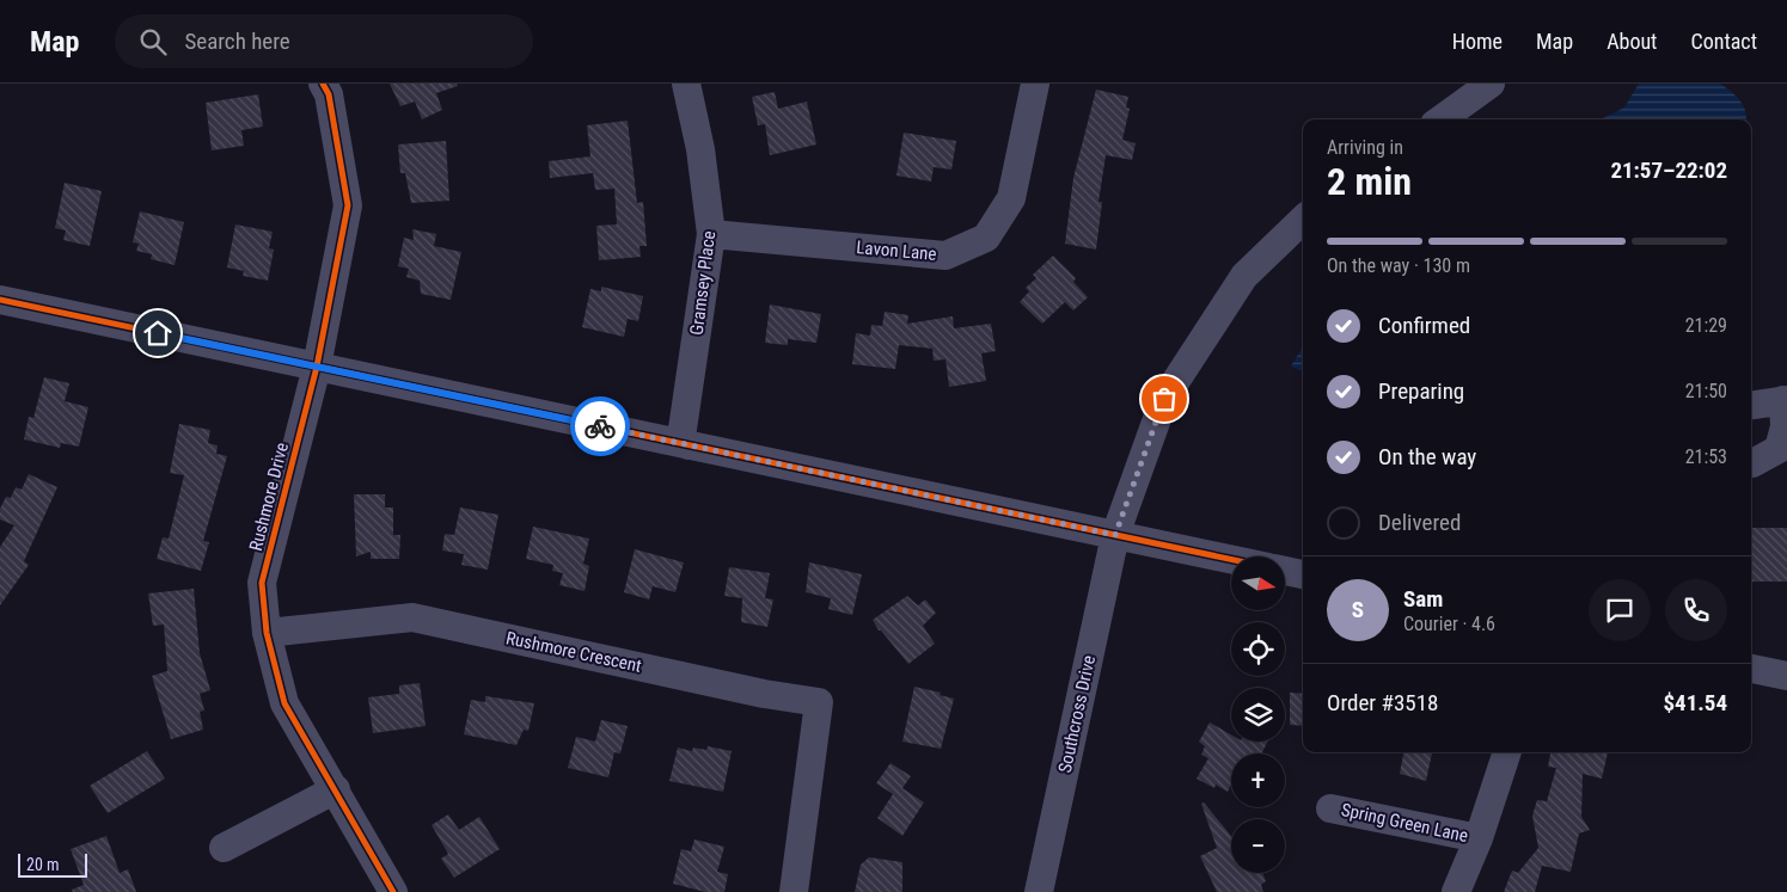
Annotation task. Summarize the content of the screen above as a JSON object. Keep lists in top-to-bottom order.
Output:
{
  "streets": {
    "street": [
      "Lavon Lane",
      "Gramsey Place",
      "Rushmore Drive",
      "Rushmore Crescent",
      "Southcross Drive",
      "Spring Green Lane"
    ]
  },
  "crossings": [
    ["Lavon Lane", "Gramsey Place"],
    ["Rushmore Drive", "Rushmore Crescent"]
  ],
  "scale_bar": "20 m",
  "north": "right",
  "page": {
    "header": "Map",
    "search": "Search here",
    "nav": [
      "Home",
      "Map",
      "About",
      "Contact"
    ],
    "heading": ["2 min", "Arriving in", "21:57–22:02"],
    "panel": [
      "Sam",
      "Courier · 4.6",
      "Order #3518",
      "$41.54"
    ],
    "bar": "On the way · 130 m",
    "list": [
      ["Confirmed", "21:29"],
      ["Preparing", "21:50"],
      ["On the way", "21:53"],
      "Delivered"
    ],
    "map_buttons": ["+", "−"],
    "round": "S",
    "scale": "20 m"
  }
}
